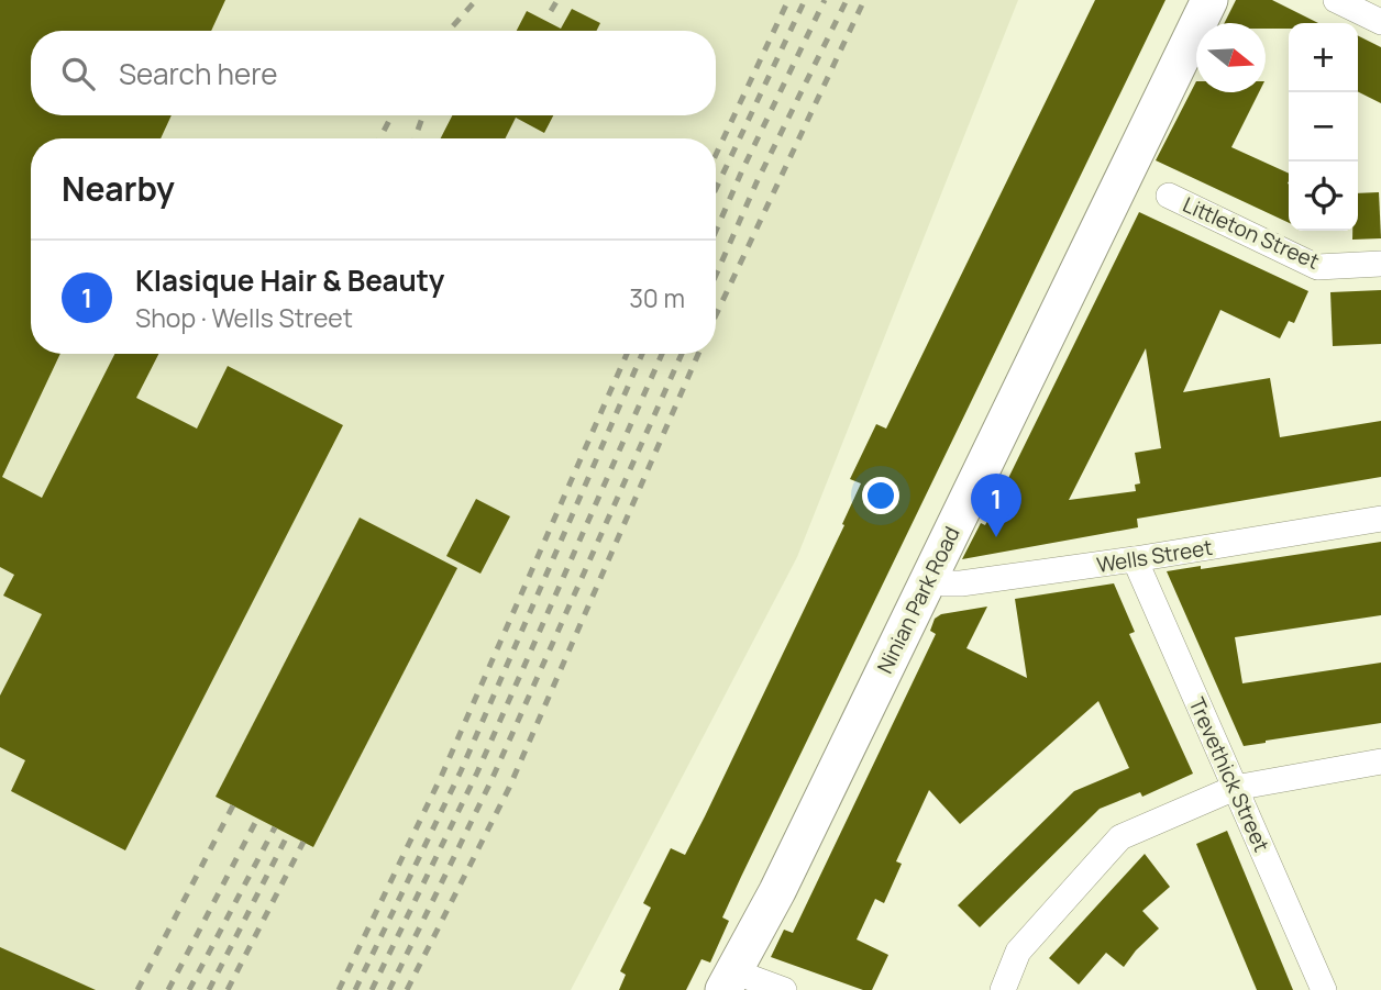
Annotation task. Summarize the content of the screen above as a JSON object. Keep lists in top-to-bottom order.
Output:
{
  "streets": {
    "street": [
      "Littleton Street",
      "Wells Street",
      "Ninian Park Road",
      "Trevethick Street"
    ]
  },
  "crossings": [
    ["Wells Street", "Ninian Park Road"],
    ["Wells Street", "Trevethick Street"]
  ],
  "north": "right",
  "page": {
    "map_buttons": ["+", "−"],
    "search": "Search here",
    "heading": "Nearby",
    "list": [
      {
        "mark": "1",
        "name": "Klasique Hair & Beauty",
        "note": "Shop · Wells Street",
        "value": "30 m"
      }
    ],
    "pins": "1"
  }
}
